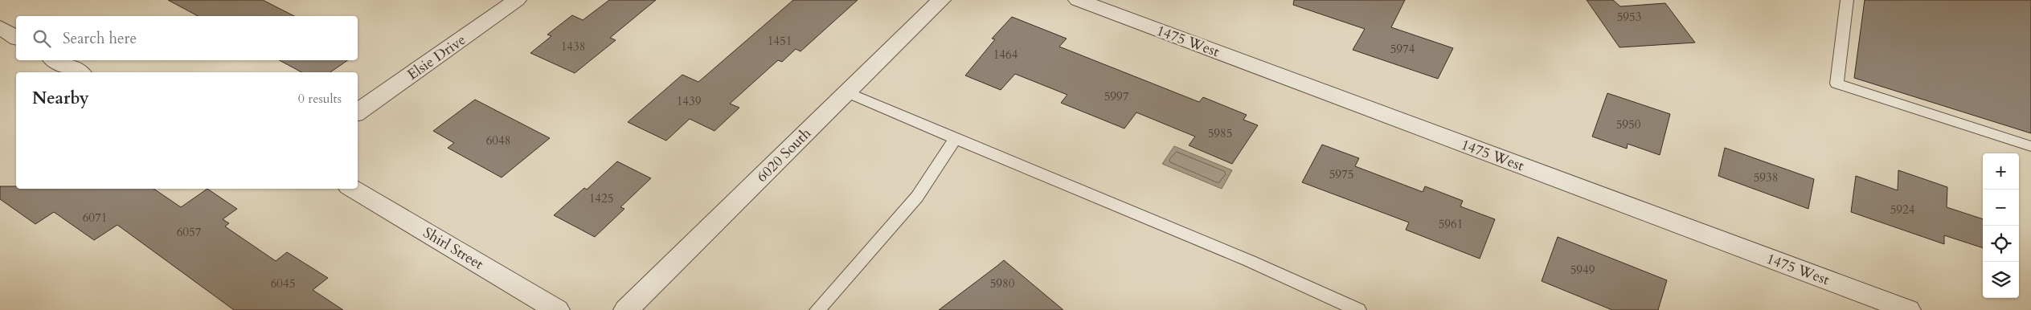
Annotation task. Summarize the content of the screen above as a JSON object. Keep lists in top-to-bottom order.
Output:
{
  "streets": {
    "street": [
      "1475 West",
      "Elsie Drive",
      "6020 South",
      "Shirl Street"
    ]
  },
  "house_numbers": [
    "5953",
    "1451",
    "1438",
    "5974",
    "1464",
    "5997",
    "1439",
    "5950",
    "5985",
    "6048",
    "5975",
    "5938",
    "1425",
    "5924",
    "6071",
    "5961",
    "6057",
    "5949",
    "6045",
    "5980"
  ],
  "page": {
    "search": "Search here",
    "heading": ["Nearby", "0 results"],
    "map_buttons": ["+", "−"]
  }
}
